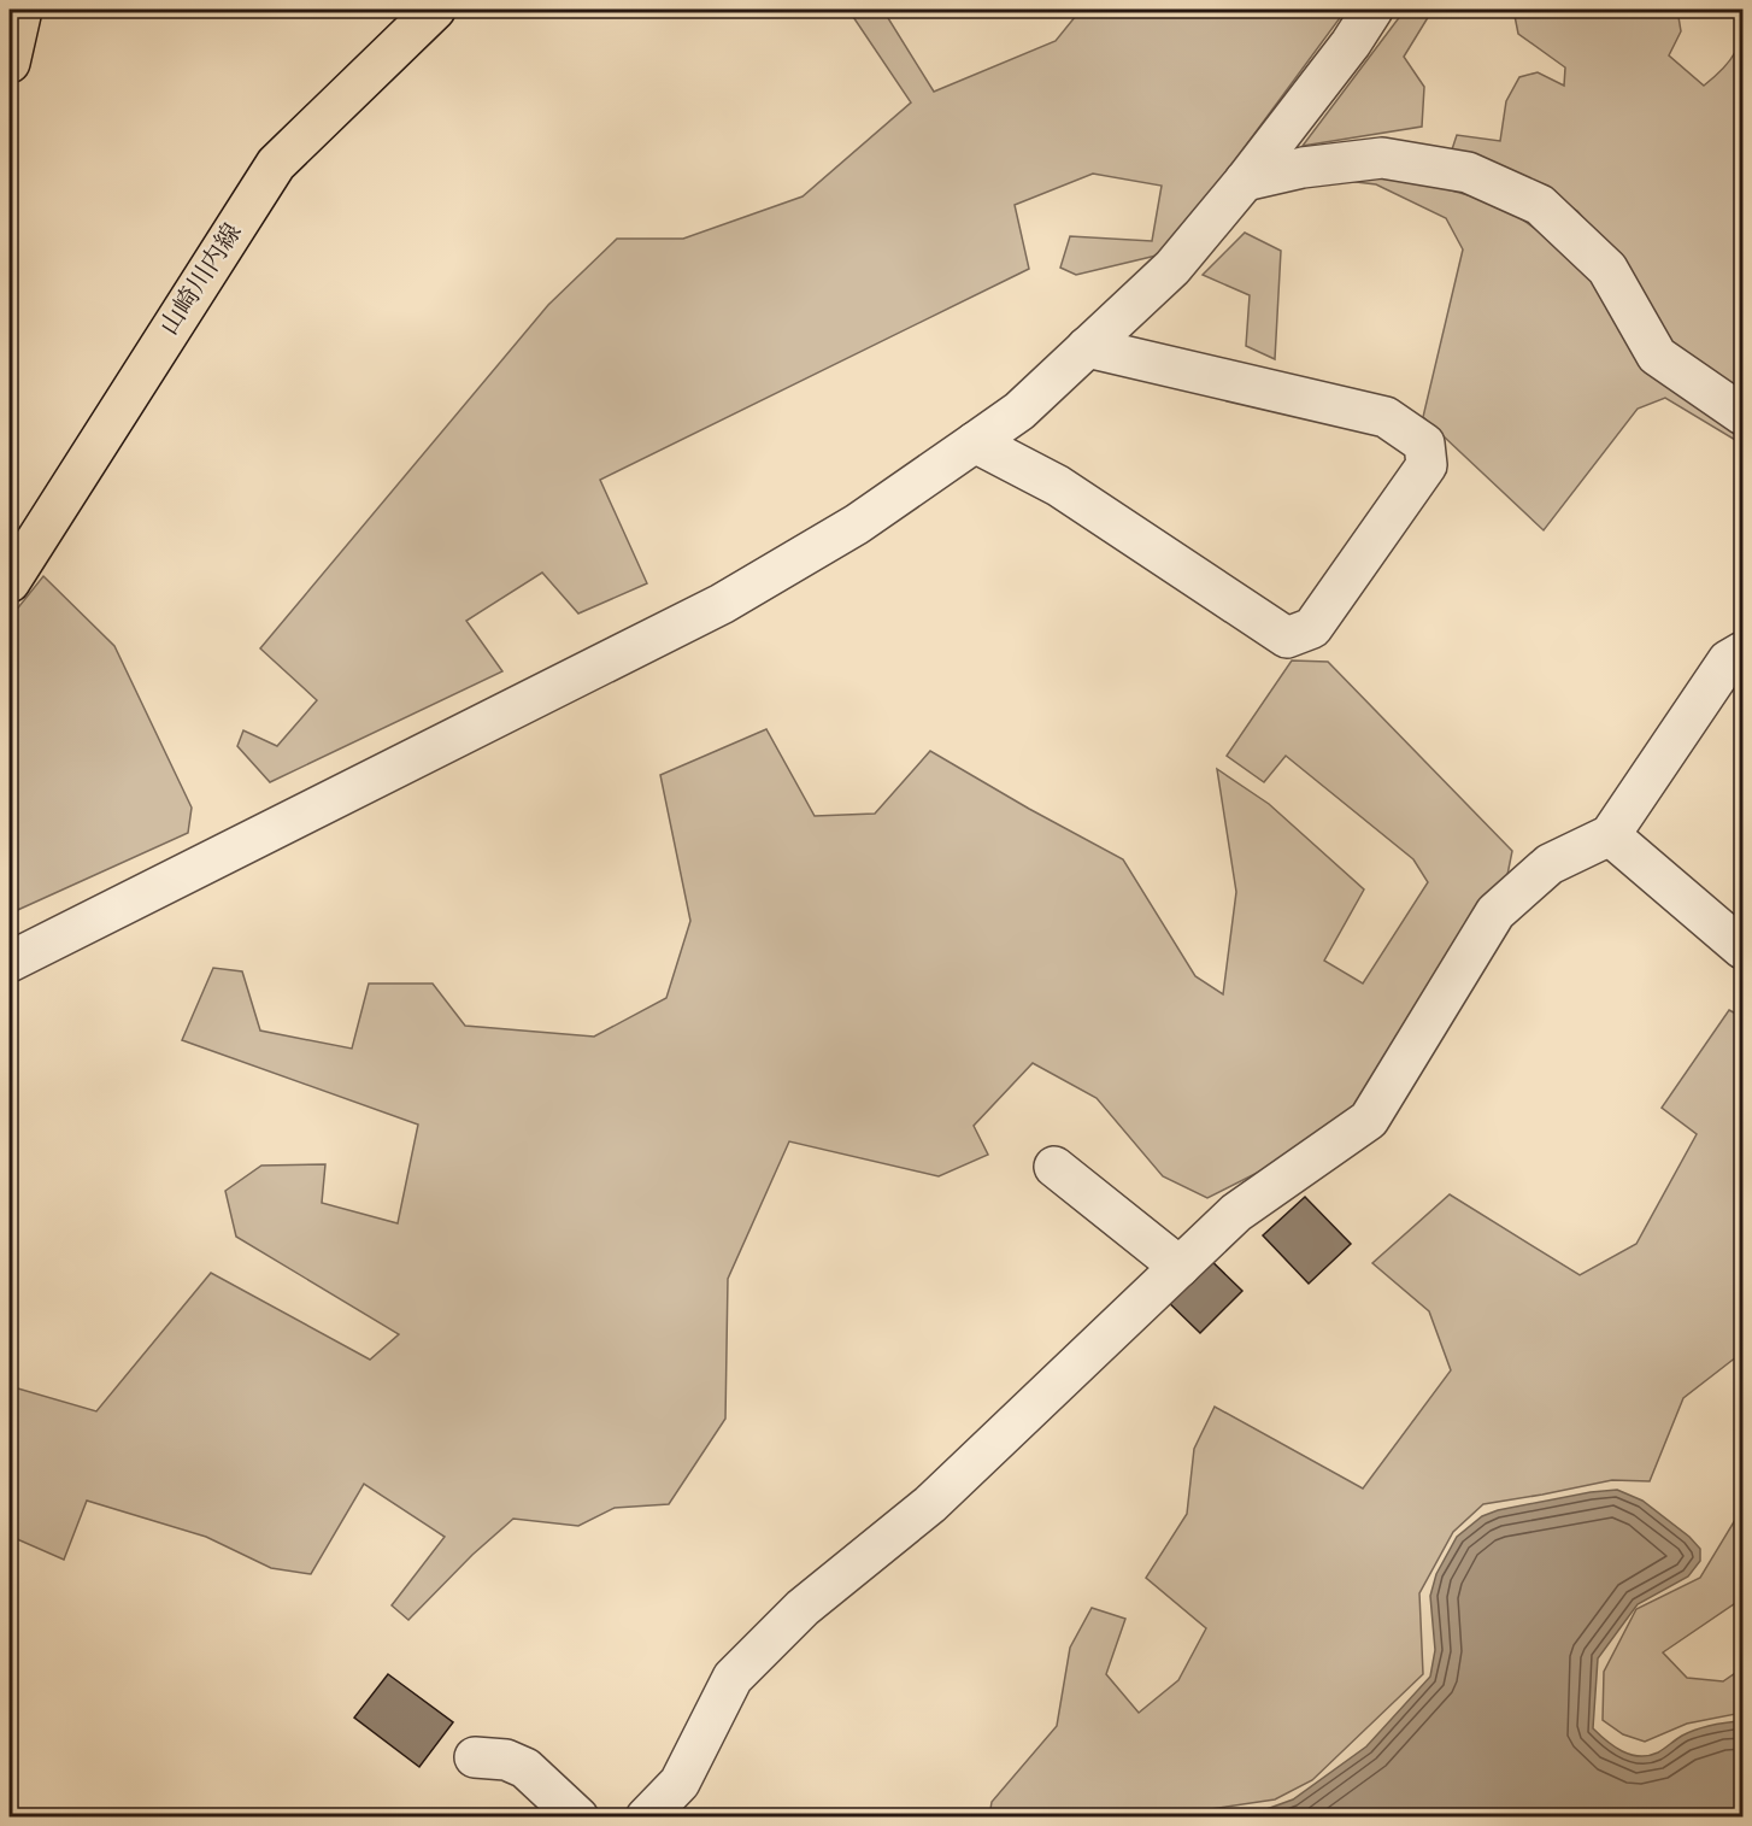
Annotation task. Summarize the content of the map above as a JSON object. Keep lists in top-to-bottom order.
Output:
{
  "streets": {
    "main road": ["山崎川内線"]
  }
}
